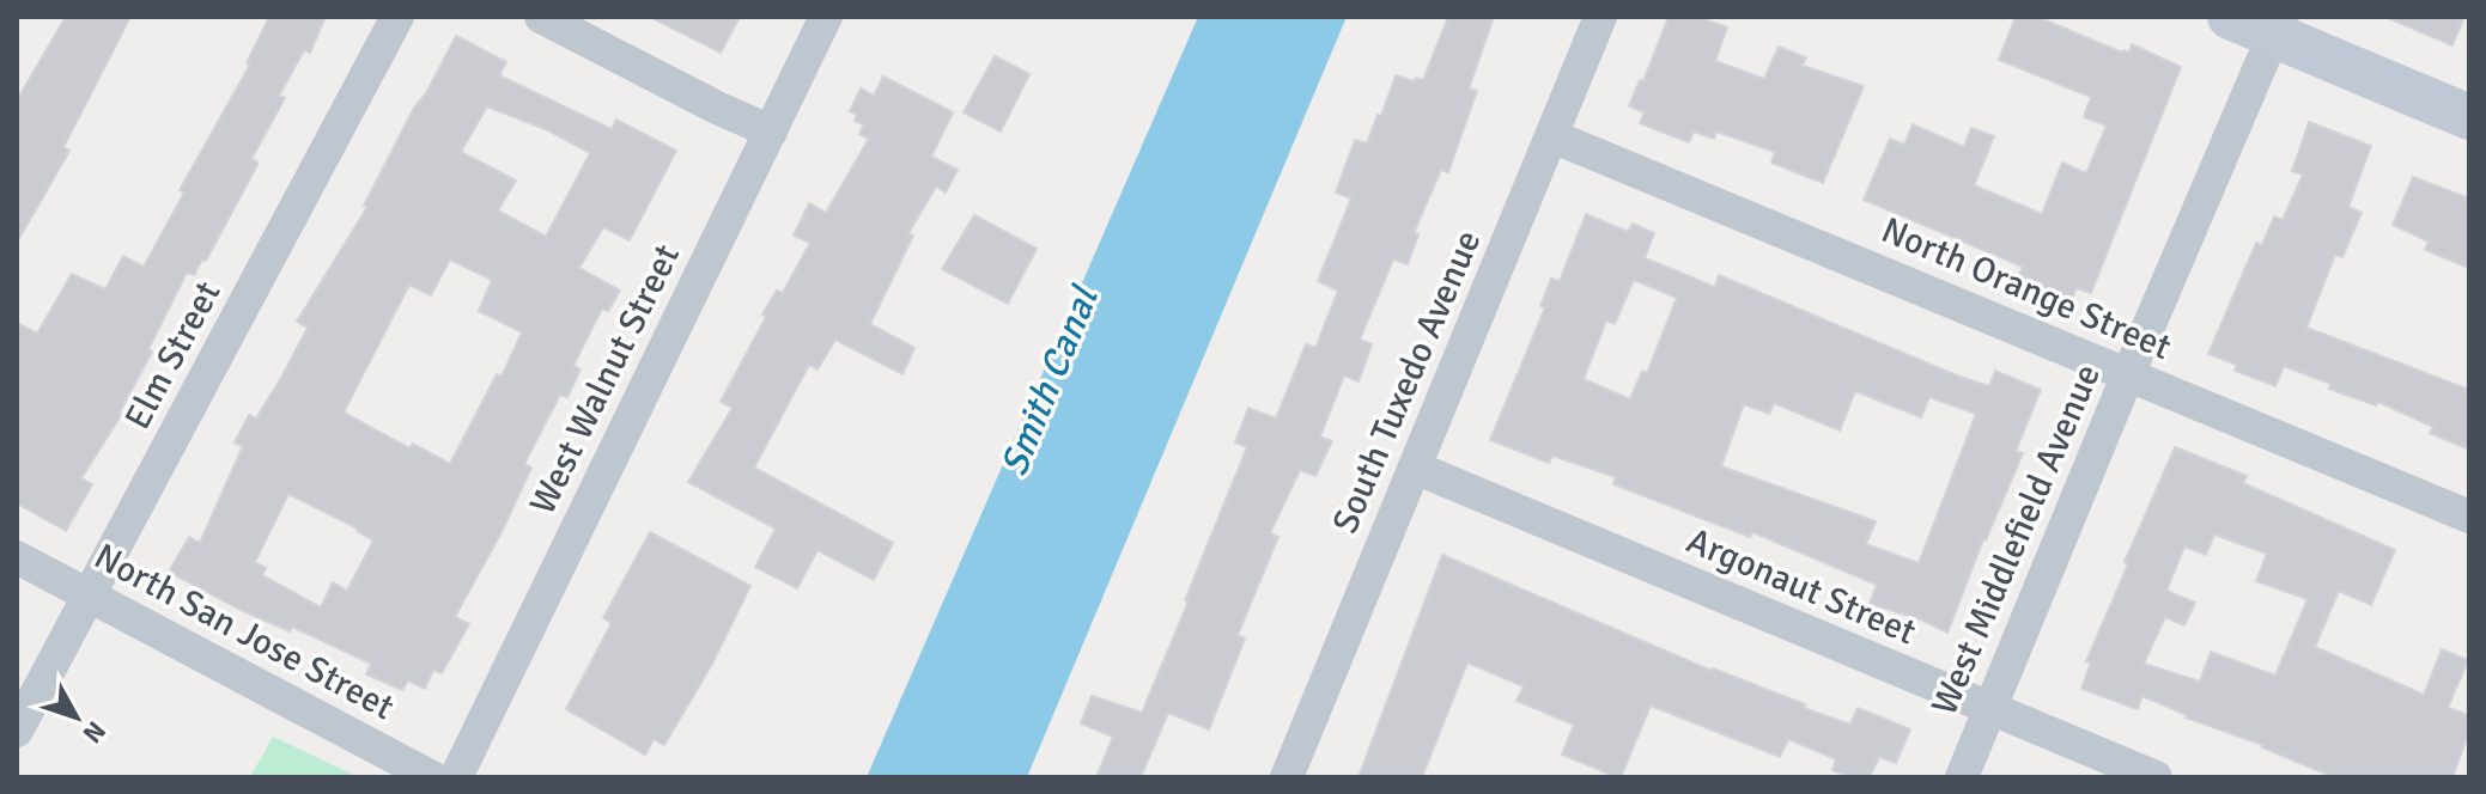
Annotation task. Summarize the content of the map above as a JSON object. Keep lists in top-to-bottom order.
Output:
{
  "streets": {
    "street": [
      "North Orange Street",
      "Elm Street",
      "West Walnut Street",
      "South Tuxedo Avenue",
      "West Middlefield Avenue",
      "Argonaut Street",
      "North San Jose Street"
    ]
  },
  "crossings": [
    ["North Orange Street", "South Tuxedo Avenue"],
    ["North Orange Street", "West Middlefield Avenue"],
    ["Elm Street", "North San Jose Street"],
    ["South Tuxedo Avenue", "Argonaut Street"],
    ["West Middlefield Avenue", "Argonaut Street"]
  ],
  "water": ["Smith Canal"],
  "north": "bottom right"
}
